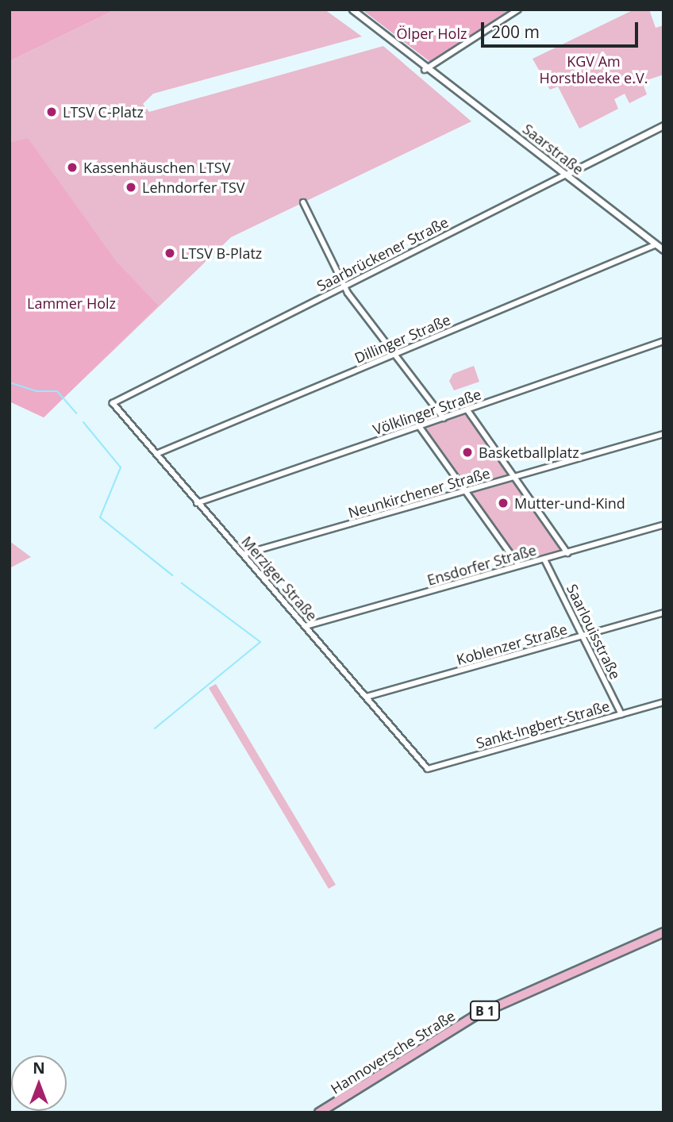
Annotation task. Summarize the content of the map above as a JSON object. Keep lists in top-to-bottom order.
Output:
{
  "streets": {
    "main road": ["B 1", "Hannoversche Straße"],
    "street": [
      "Saarstraße",
      "Saarbrückener Straße",
      "Dillinger Straße",
      "Völklinger Straße",
      "Neunkirchener Straße",
      "Ensdorfer Straße",
      "Merziger Straße",
      "Saarlouisstraße",
      "Koblenzer Straße",
      "Sankt-Ingbert-Straße"
    ]
  },
  "crossings": [
    ["Saarstraße", "Saarbrückener Straße"],
    ["Saarstraße", "Dillinger Straße"],
    ["Saarbrückener Straße", "Merziger Straße"],
    ["Dillinger Straße", "Merziger Straße"],
    ["Völklinger Straße", "Merziger Straße"],
    ["Neunkirchener Straße", "Merziger Straße"],
    ["Ensdorfer Straße", "Merziger Straße"],
    ["Ensdorfer Straße", "Saarlouisstraße"],
    ["Merziger Straße", "Koblenzer Straße"],
    ["Merziger Straße", "Sankt-Ingbert-Straße"],
    ["Saarlouisstraße", "Koblenzer Straße"],
    ["Saarlouisstraße", "Sankt-Ingbert-Straße"]
  ],
  "parks": ["Ölper Holz", "KGV Am Horstbleeke e.V.", "Lammer Holz"],
  "places": [
    "LTSV C-Platz",
    "Kassenhäuschen LTSV",
    "Lehndorfer TSV",
    "LTSV B-Platz",
    "Basketballplatz",
    "Mutter-und-Kind"
  ],
  "scale_bar": "200 m",
  "north": "top"
}
